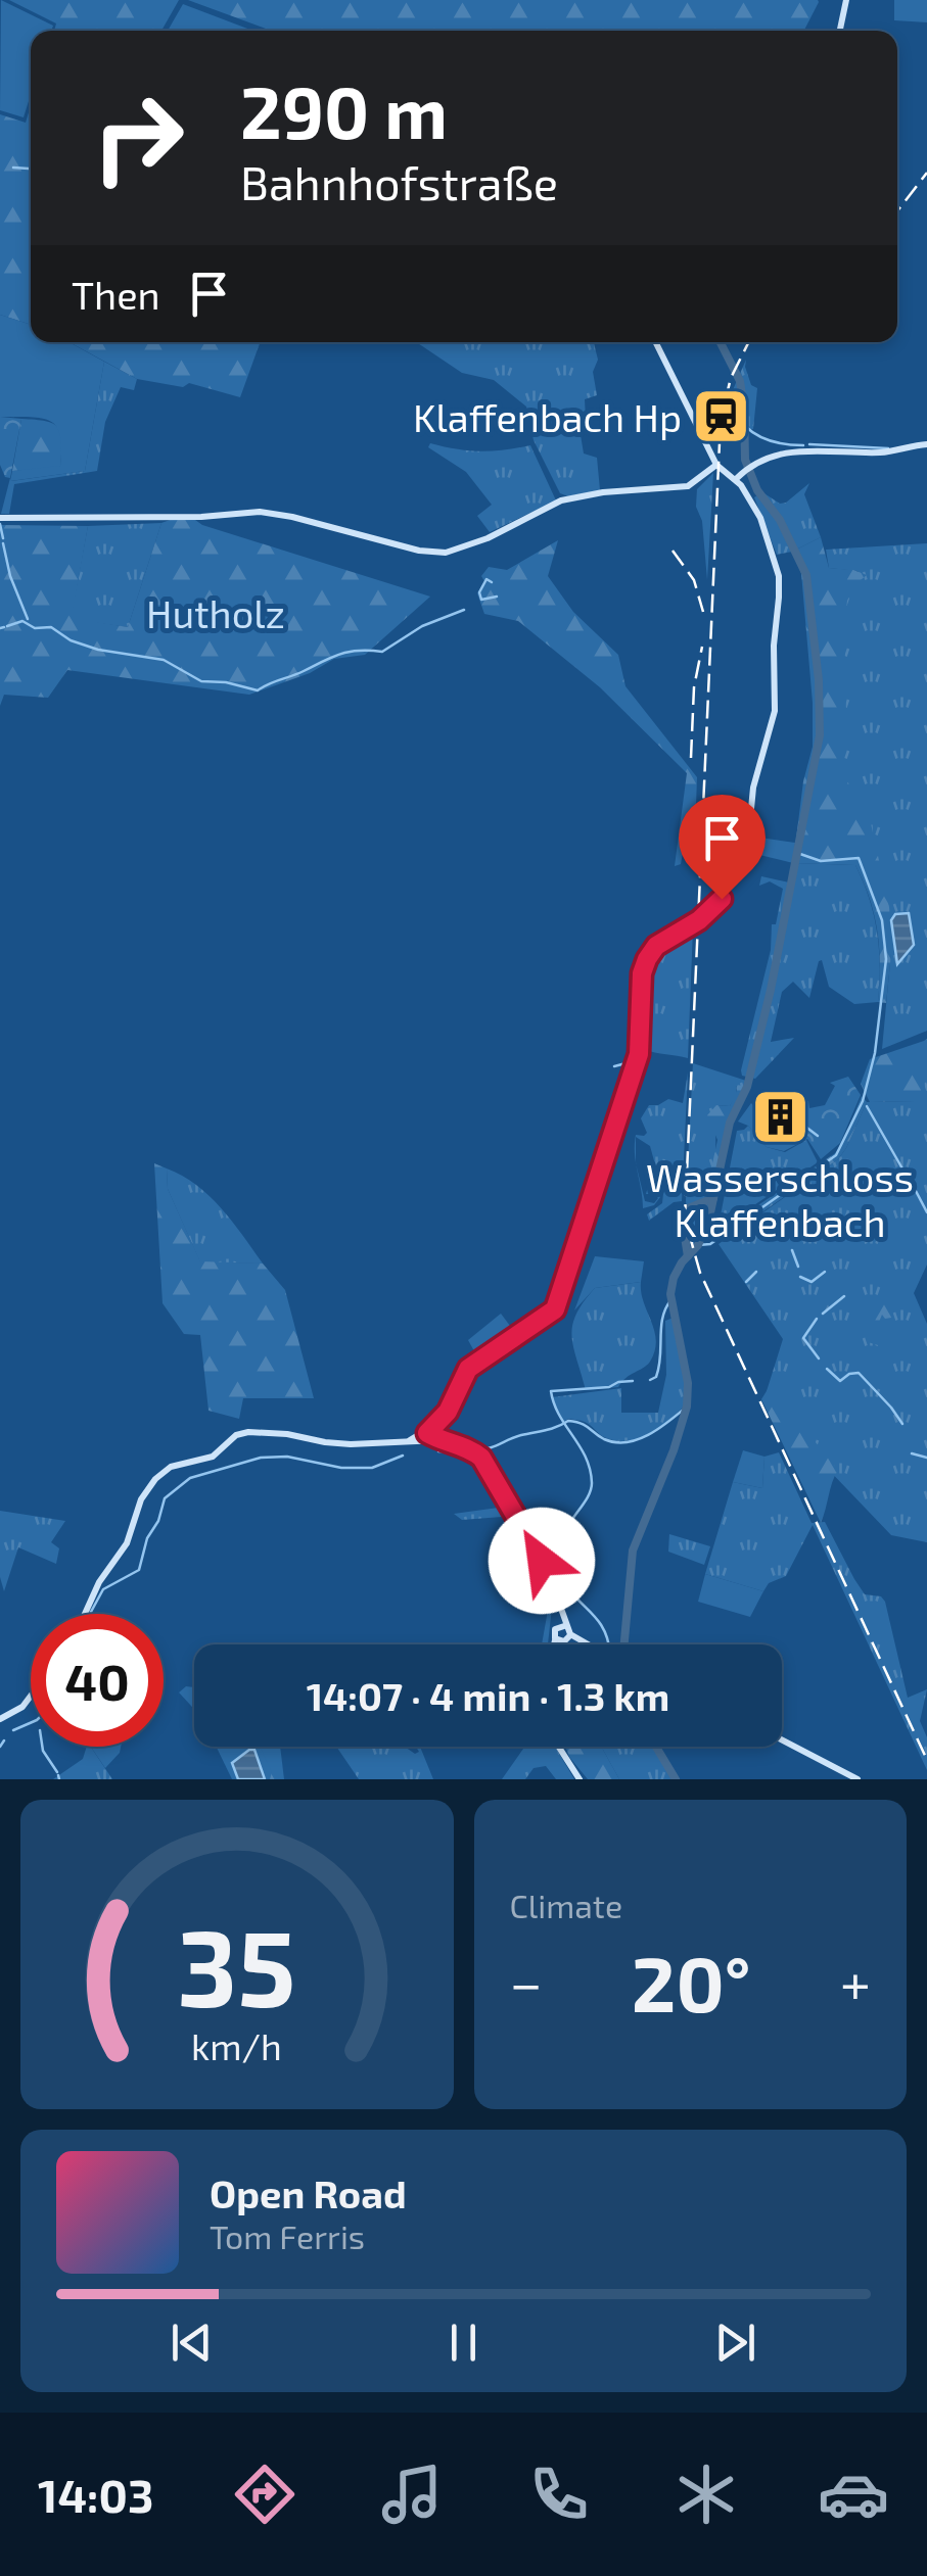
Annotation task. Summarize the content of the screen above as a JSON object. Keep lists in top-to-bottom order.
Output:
{
  "parks": ["Hutholz"],
  "places": {
    "station": ["Klaffenbach Hp"],
    "building": ["Wasserschloss Klaffenbach"]
  },
  "page": {
    "turn": ["290 m", "Bahnhofstraße"],
    "then": "Then",
    "limit": "40",
    "trip": "14:07 · 4 min · 1.3 km",
    "tile": "Climate",
    "heat": ["−", "20°", "+"],
    "song": ["Open Road", "Tom Ferris"],
    "tabs": "14:03",
    "gauge": ["35", "km/h"]
  }
}
